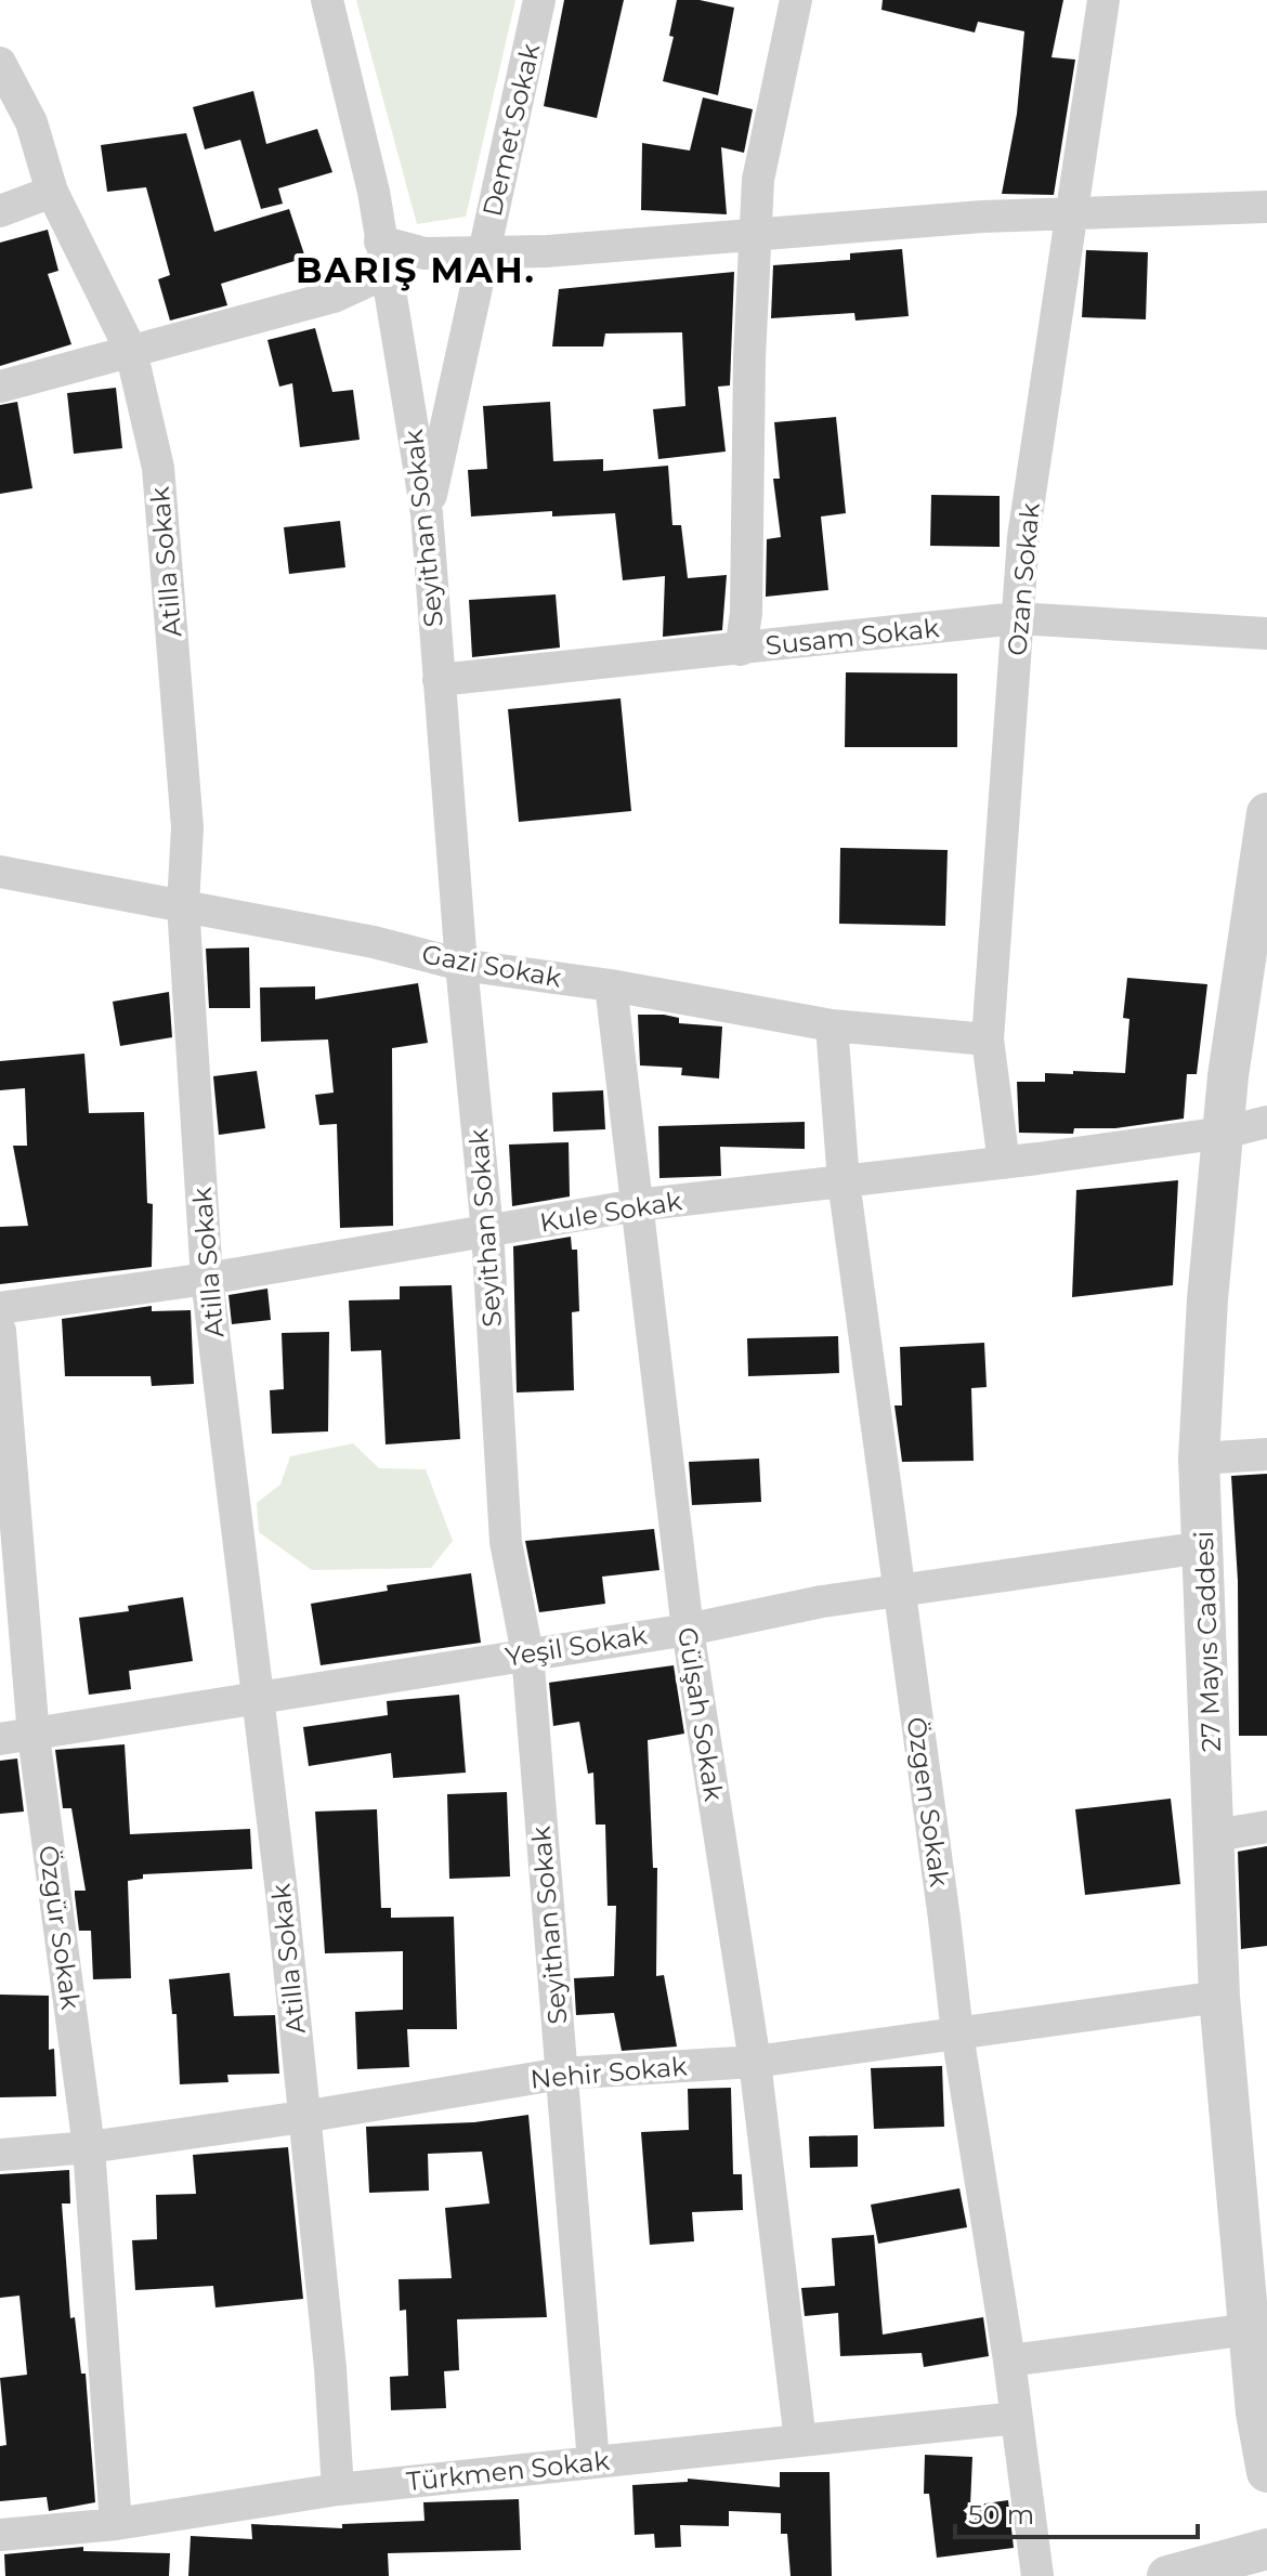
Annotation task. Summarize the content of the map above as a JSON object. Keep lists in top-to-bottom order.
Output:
{
  "streets": {
    "street": [
      "Demet Sokak",
      "Seyithan Sokak",
      "Atilla Sokak",
      "Ozan Sokak",
      "Susam Sokak",
      "Gazi Sokak",
      "Kule Sokak",
      "27 Mayıs Caddesi",
      "Yeşil Sokak",
      "Gülşah Sokak",
      "Özgen Sokak",
      "Özgür Sokak",
      "Nehir Sokak",
      "Türkmen Sokak"
    ]
  },
  "crossings": [
    ["Demet Sokak", "Seyithan Sokak"],
    ["Seyithan Sokak", "Susam Sokak"],
    ["Seyithan Sokak", "Gazi Sokak"],
    ["Seyithan Sokak", "Kule Sokak"],
    ["Seyithan Sokak", "Yeşil Sokak"],
    ["Seyithan Sokak", "Nehir Sokak"],
    ["Seyithan Sokak", "Türkmen Sokak"],
    ["Atilla Sokak", "Gazi Sokak"],
    ["Atilla Sokak", "Kule Sokak"],
    ["Atilla Sokak", "Yeşil Sokak"],
    ["Atilla Sokak", "Nehir Sokak"],
    ["Atilla Sokak", "Türkmen Sokak"],
    ["Ozan Sokak", "Susam Sokak"],
    ["Ozan Sokak", "Gazi Sokak"],
    ["Ozan Sokak", "Kule Sokak"],
    ["Gazi Sokak", "Gülşah Sokak"],
    ["Gazi Sokak", "Özgen Sokak"],
    ["Kule Sokak", "27 Mayıs Caddesi"],
    ["Kule Sokak", "Gülşah Sokak"],
    ["Kule Sokak", "Özgen Sokak"],
    ["27 Mayıs Caddesi", "Yeşil Sokak"],
    ["27 Mayıs Caddesi", "Nehir Sokak"],
    ["Yeşil Sokak", "Gülşah Sokak"],
    ["Yeşil Sokak", "Özgen Sokak"],
    ["Yeşil Sokak", "Özgür Sokak"],
    ["Gülşah Sokak", "Nehir Sokak"],
    ["Gülşah Sokak", "Türkmen Sokak"],
    ["Özgen Sokak", "Nehir Sokak"],
    ["Özgen Sokak", "Türkmen Sokak"],
    ["Özgür Sokak", "Nehir Sokak"],
    ["Özgür Sokak", "Türkmen Sokak"]
  ],
  "districts": ["BARIŞ MAH."],
  "scale_bar": "50 m"
}
